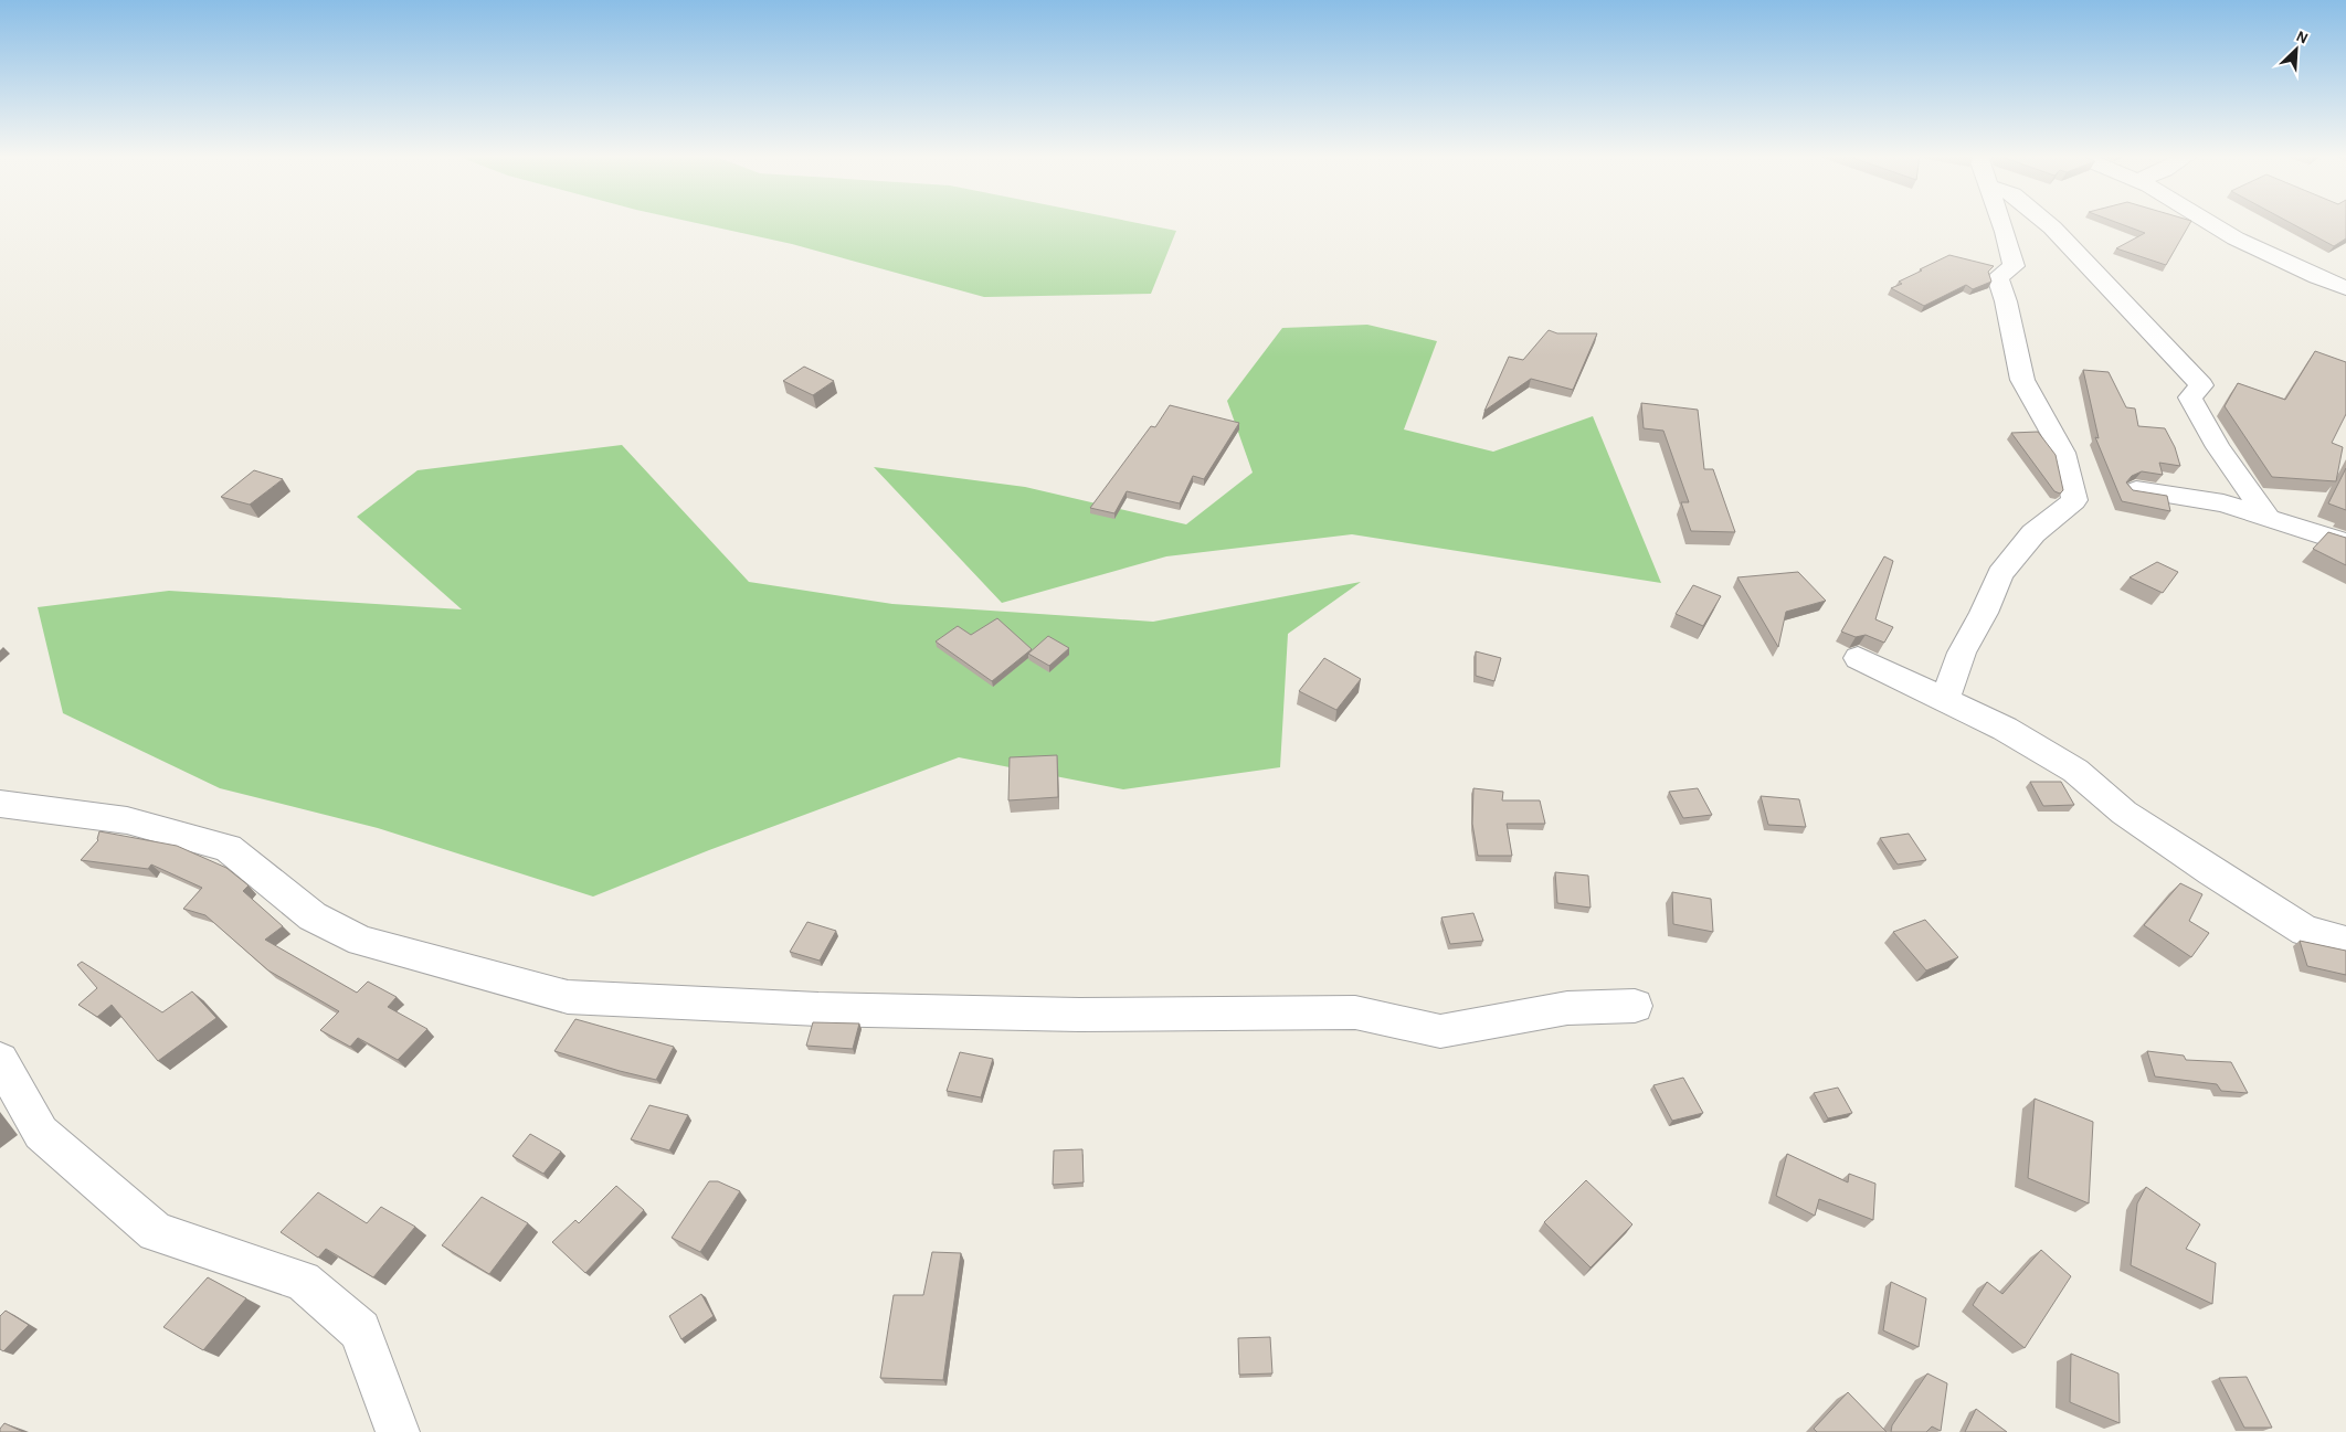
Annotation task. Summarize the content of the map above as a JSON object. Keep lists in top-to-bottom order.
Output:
{
  "north": "top right"
}
